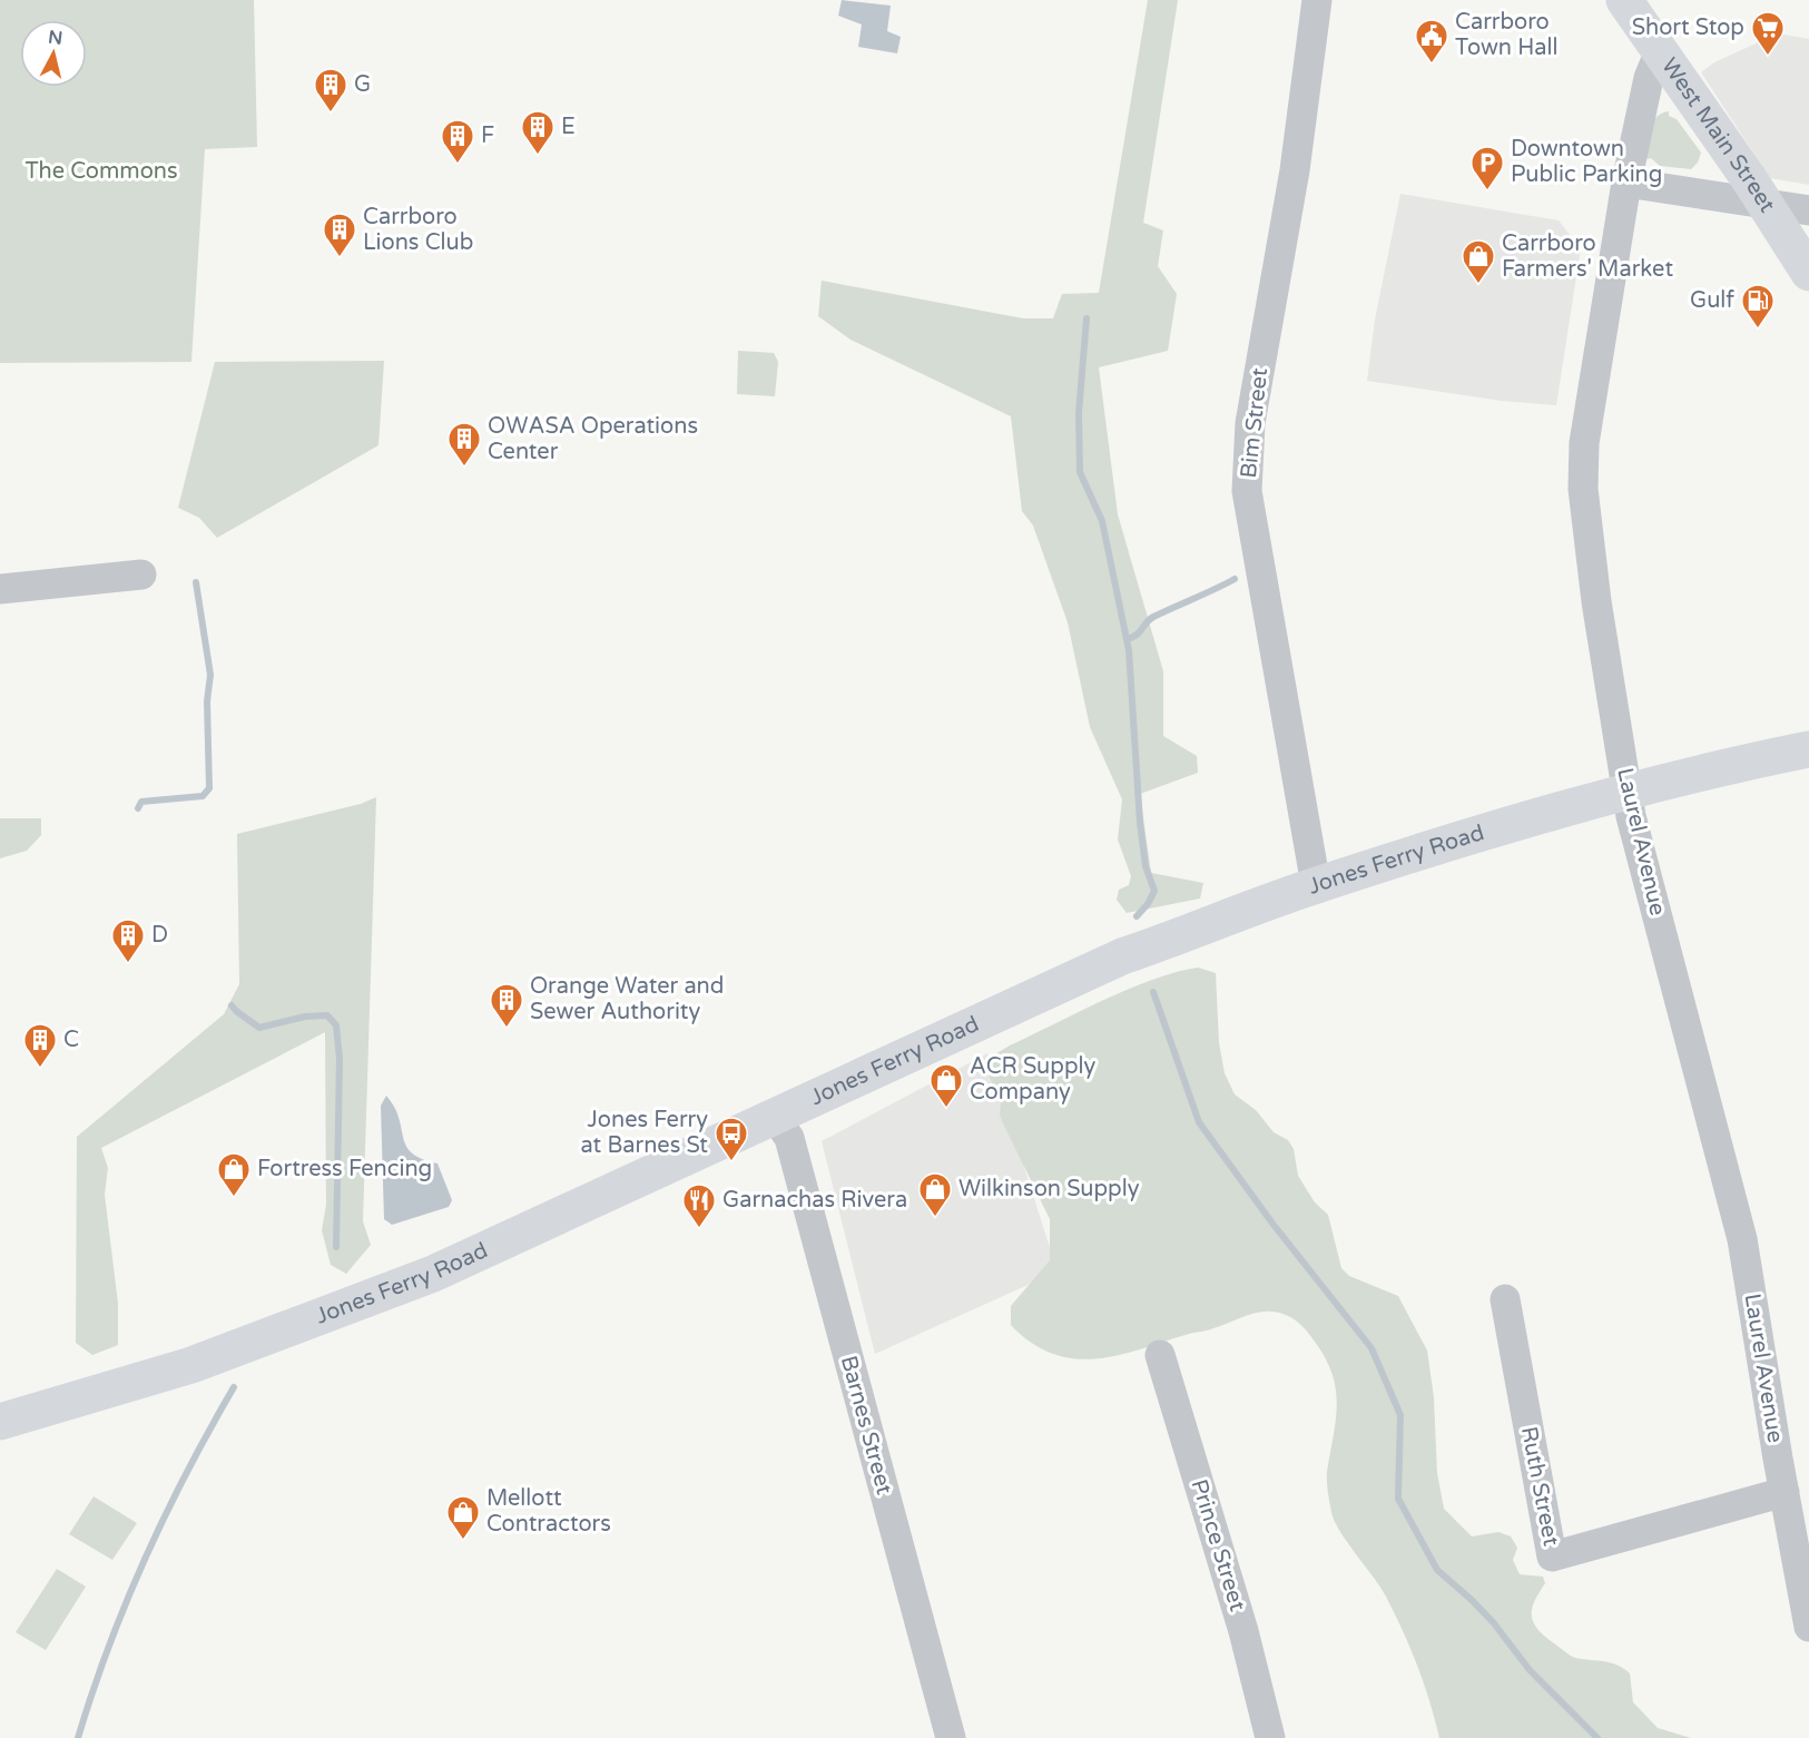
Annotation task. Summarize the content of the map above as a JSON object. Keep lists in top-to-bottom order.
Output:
{
  "streets": {
    "main road": ["West Main Street", "Jones Ferry Road"],
    "street": [
      "Bim Street",
      "Laurel Avenue",
      "Barnes Street",
      "Ruth Street",
      "Prince Street"
    ]
  },
  "crossings": [
    ["West Main Street", "Laurel Avenue"],
    ["Bim Street", "Jones Ferry Road"],
    ["Laurel Avenue", "Jones Ferry Road"],
    ["Laurel Avenue", "Ruth Street"],
    ["Jones Ferry Road", "Barnes Street"]
  ],
  "parks": ["The Commons"],
  "places": {
    "supermarket": ["Short Stop"],
    "public building": ["Carrboro Town Hall"],
    "building": [
      "G",
      "E",
      "F",
      "Carrboro Lions Club",
      "OWASA Operations Center",
      "D",
      "Orange Water and Sewer Authority",
      "C"
    ],
    "parking": ["Downtown Public Parking"],
    "shop": [
      "Carrboro Farmers' Market",
      "ACR Supply Company",
      "Fortress Fencing",
      "Wilkinson Supply",
      "Mellott Contractors"
    ],
    "fuel station": ["Gulf"],
    "bus stop": ["Jones Ferry at Barnes St"],
    "restaurant": ["Garnachas Rivera"]
  },
  "north": "top"
}
